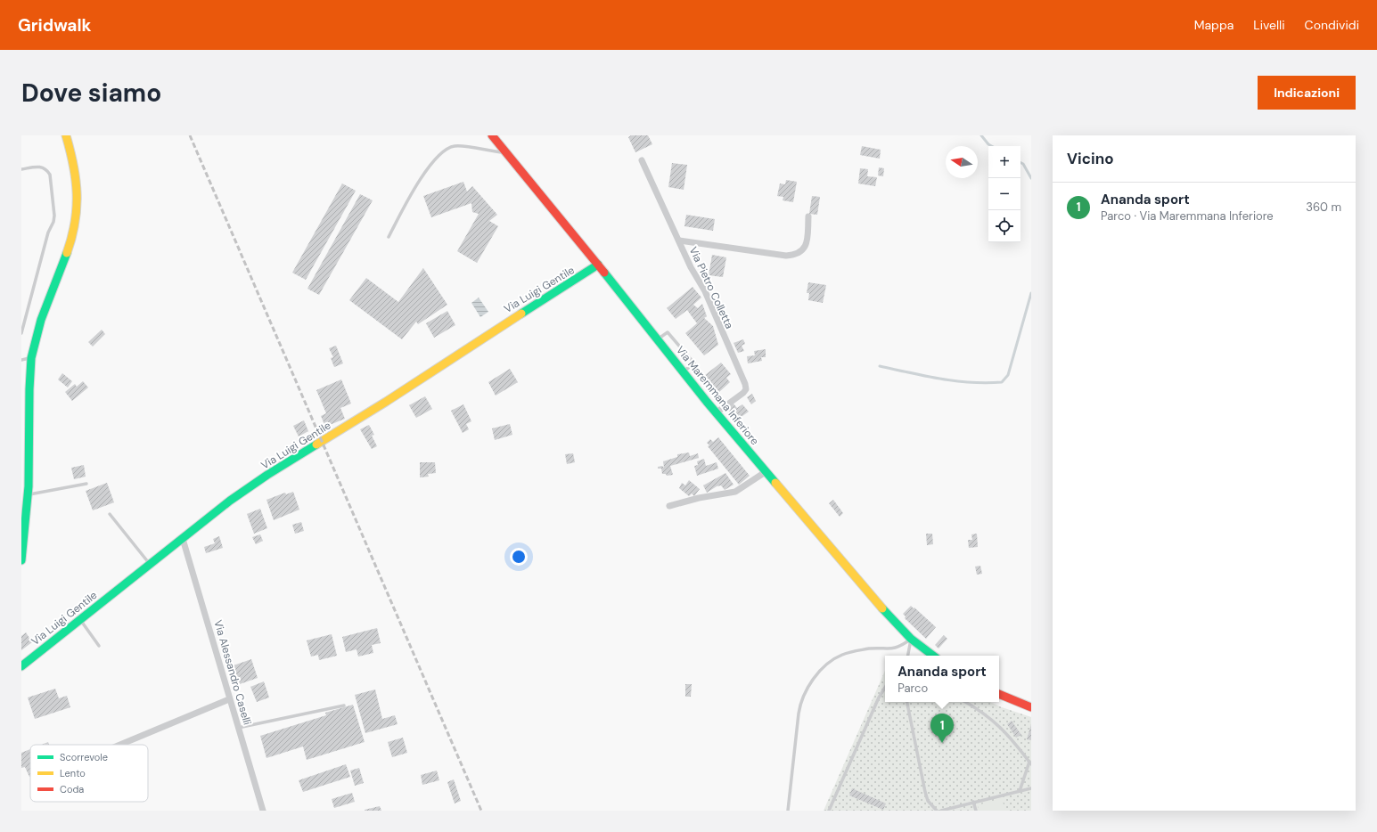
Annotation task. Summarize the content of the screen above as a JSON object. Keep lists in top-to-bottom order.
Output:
{
  "streets": {
    "main road": ["Via Luigi Gentile", "Via Maremmana Inferiore"],
    "street": ["Via Pietro Colletta", "Via Alessandro Caselli"]
  },
  "crossings": [
    ["Via Pietro Colletta", "Via Maremmana Inferiore"],
    ["Via Luigi Gentile", "Via Maremmana Inferiore"],
    ["Via Luigi Gentile", "Via Alessandro Caselli"]
  ],
  "legend": ["Scorrevole", "Lento", "Coda"],
  "north": "left",
  "page": {
    "header": "Gridwalk",
    "nav": ["Mappa", "Livelli", "Condividi"],
    "buttons": "Indicazioni",
    "title": "Dove siamo",
    "heading": "Vicino",
    "map_buttons": ["+", "−"],
    "list": [
      {
        "mark": "1",
        "name": "Ananda sport",
        "note": "Parco · Via Maremmana Inferiore",
        "value": "360 m"
      }
    ],
    "popup": ["Ananda sport", "Parco"],
    "pins": "1"
  }
}
